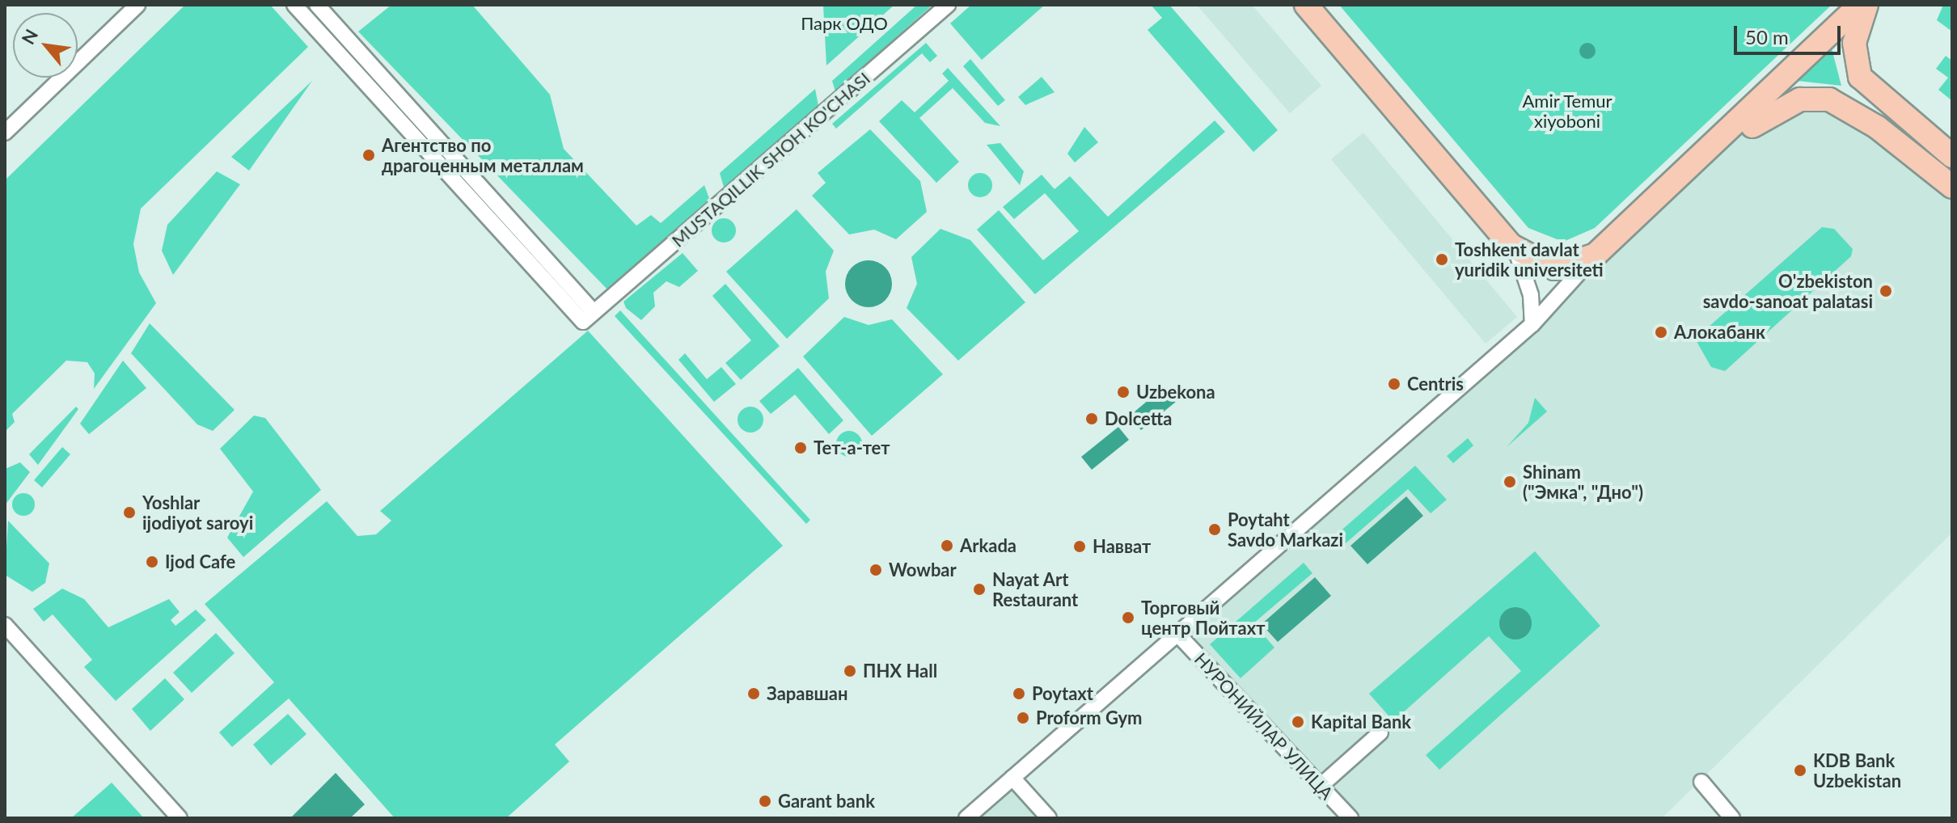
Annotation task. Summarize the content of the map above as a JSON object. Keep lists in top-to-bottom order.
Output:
{
  "streets": {
    "street": ["MUSTAQILLIK SHOH KO'CHASI", "НУРОНИЙЛАР УЛИЦА"]
  },
  "parks": ["Парк ОДО", "Amir Temur xiyoboni"],
  "places": [
    "Агентство по драгоценным металлам",
    "Toshkent davlat yuridik universiteti",
    "O'zbekiston savdo-sanoat palatasi",
    "Алокабанк",
    "Centris",
    "Uzbekona",
    "Dolcetta",
    "Тет-а-тет",
    "Shinam (\"Эмка\", \"Дно\")",
    "Yoshlar ijodiyot saroyi",
    "Poytaht Savdo Markazi",
    "Arkada",
    "Навват",
    "Ijod Cafe",
    "Wowbar",
    "Nayat Art Restaurant",
    "Торговый центр Пойтахт",
    "ПНХ Hall",
    "Заравшан",
    "Poytaxt",
    "Proform Gym",
    "Kapital Bank",
    "KDB Bank Uzbekistan",
    "Garant bank"
  ],
  "scale_bar": "50 m",
  "north": "top left"
}
